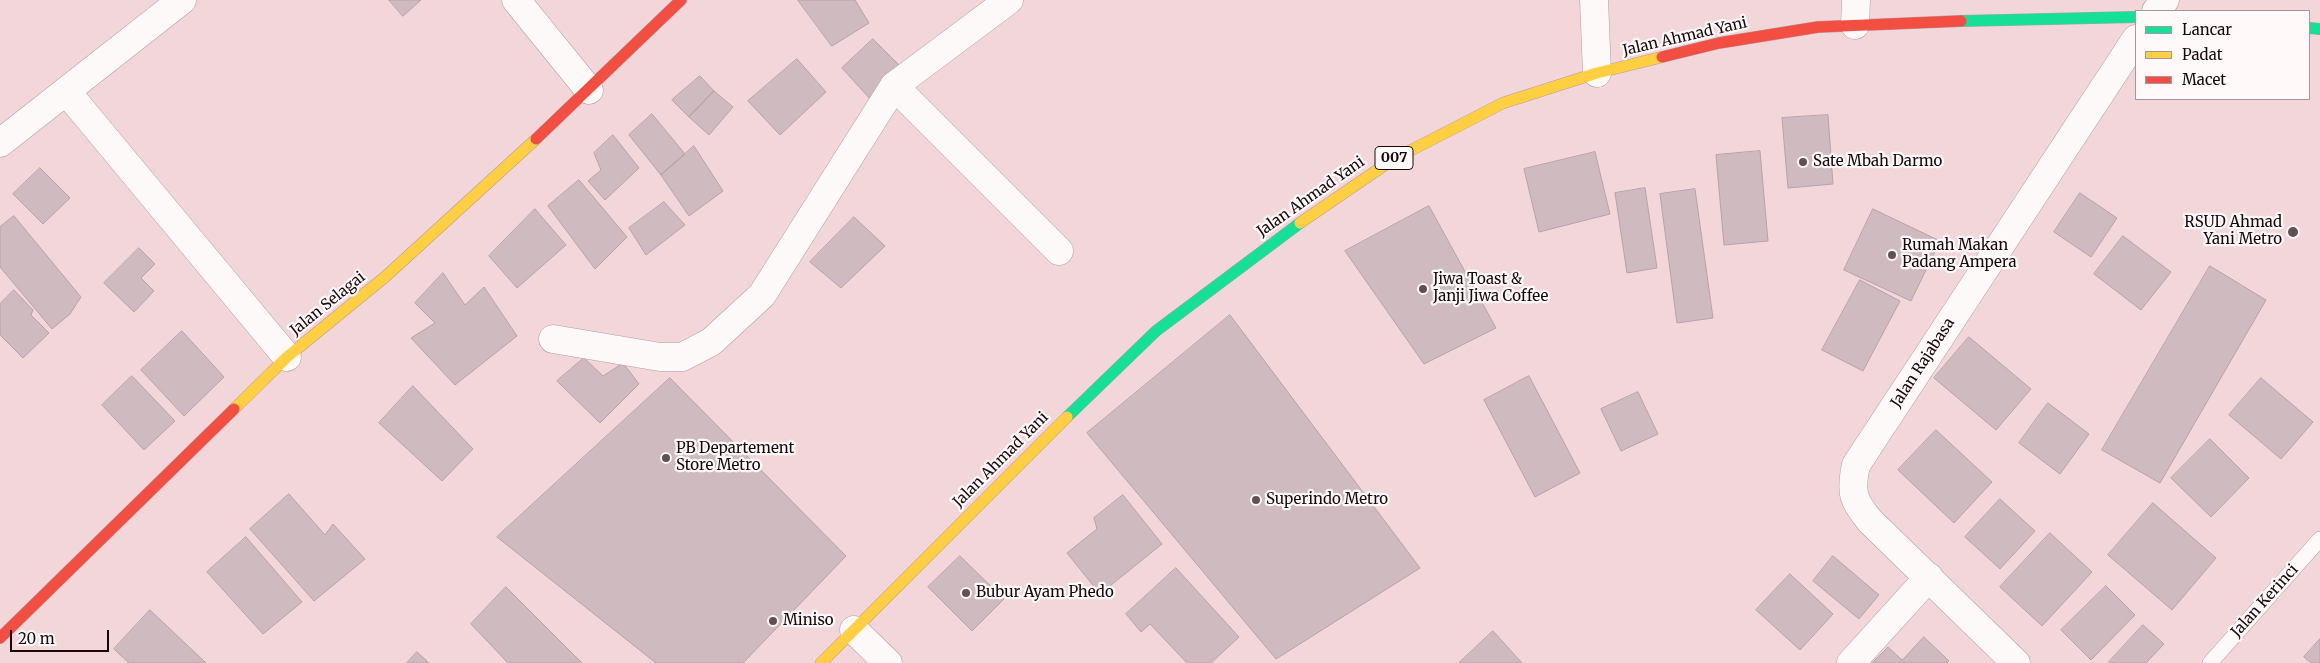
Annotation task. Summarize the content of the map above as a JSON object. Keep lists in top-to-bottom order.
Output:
{
  "streets": {
    "main road": ["Jalan Ahmad Yani", "007", "Jalan Selagai"],
    "street": ["Jalan Rajabasa"],
    "lane": ["Jalan Kerinci"]
  },
  "places": [
    "Sate Mbah Darmo",
    "RSUD Ahmad Yani Metro",
    "Rumah Makan Padang Ampera",
    "Jiwa Toast & Janji Jiwa Coffee",
    "PB Departement Store Metro",
    "Superindo Metro",
    "Bubur Ayam Phedo",
    "Miniso"
  ],
  "legend": ["Lancar", "Padat", "Macet"],
  "scale_bar": "20 m"
}
